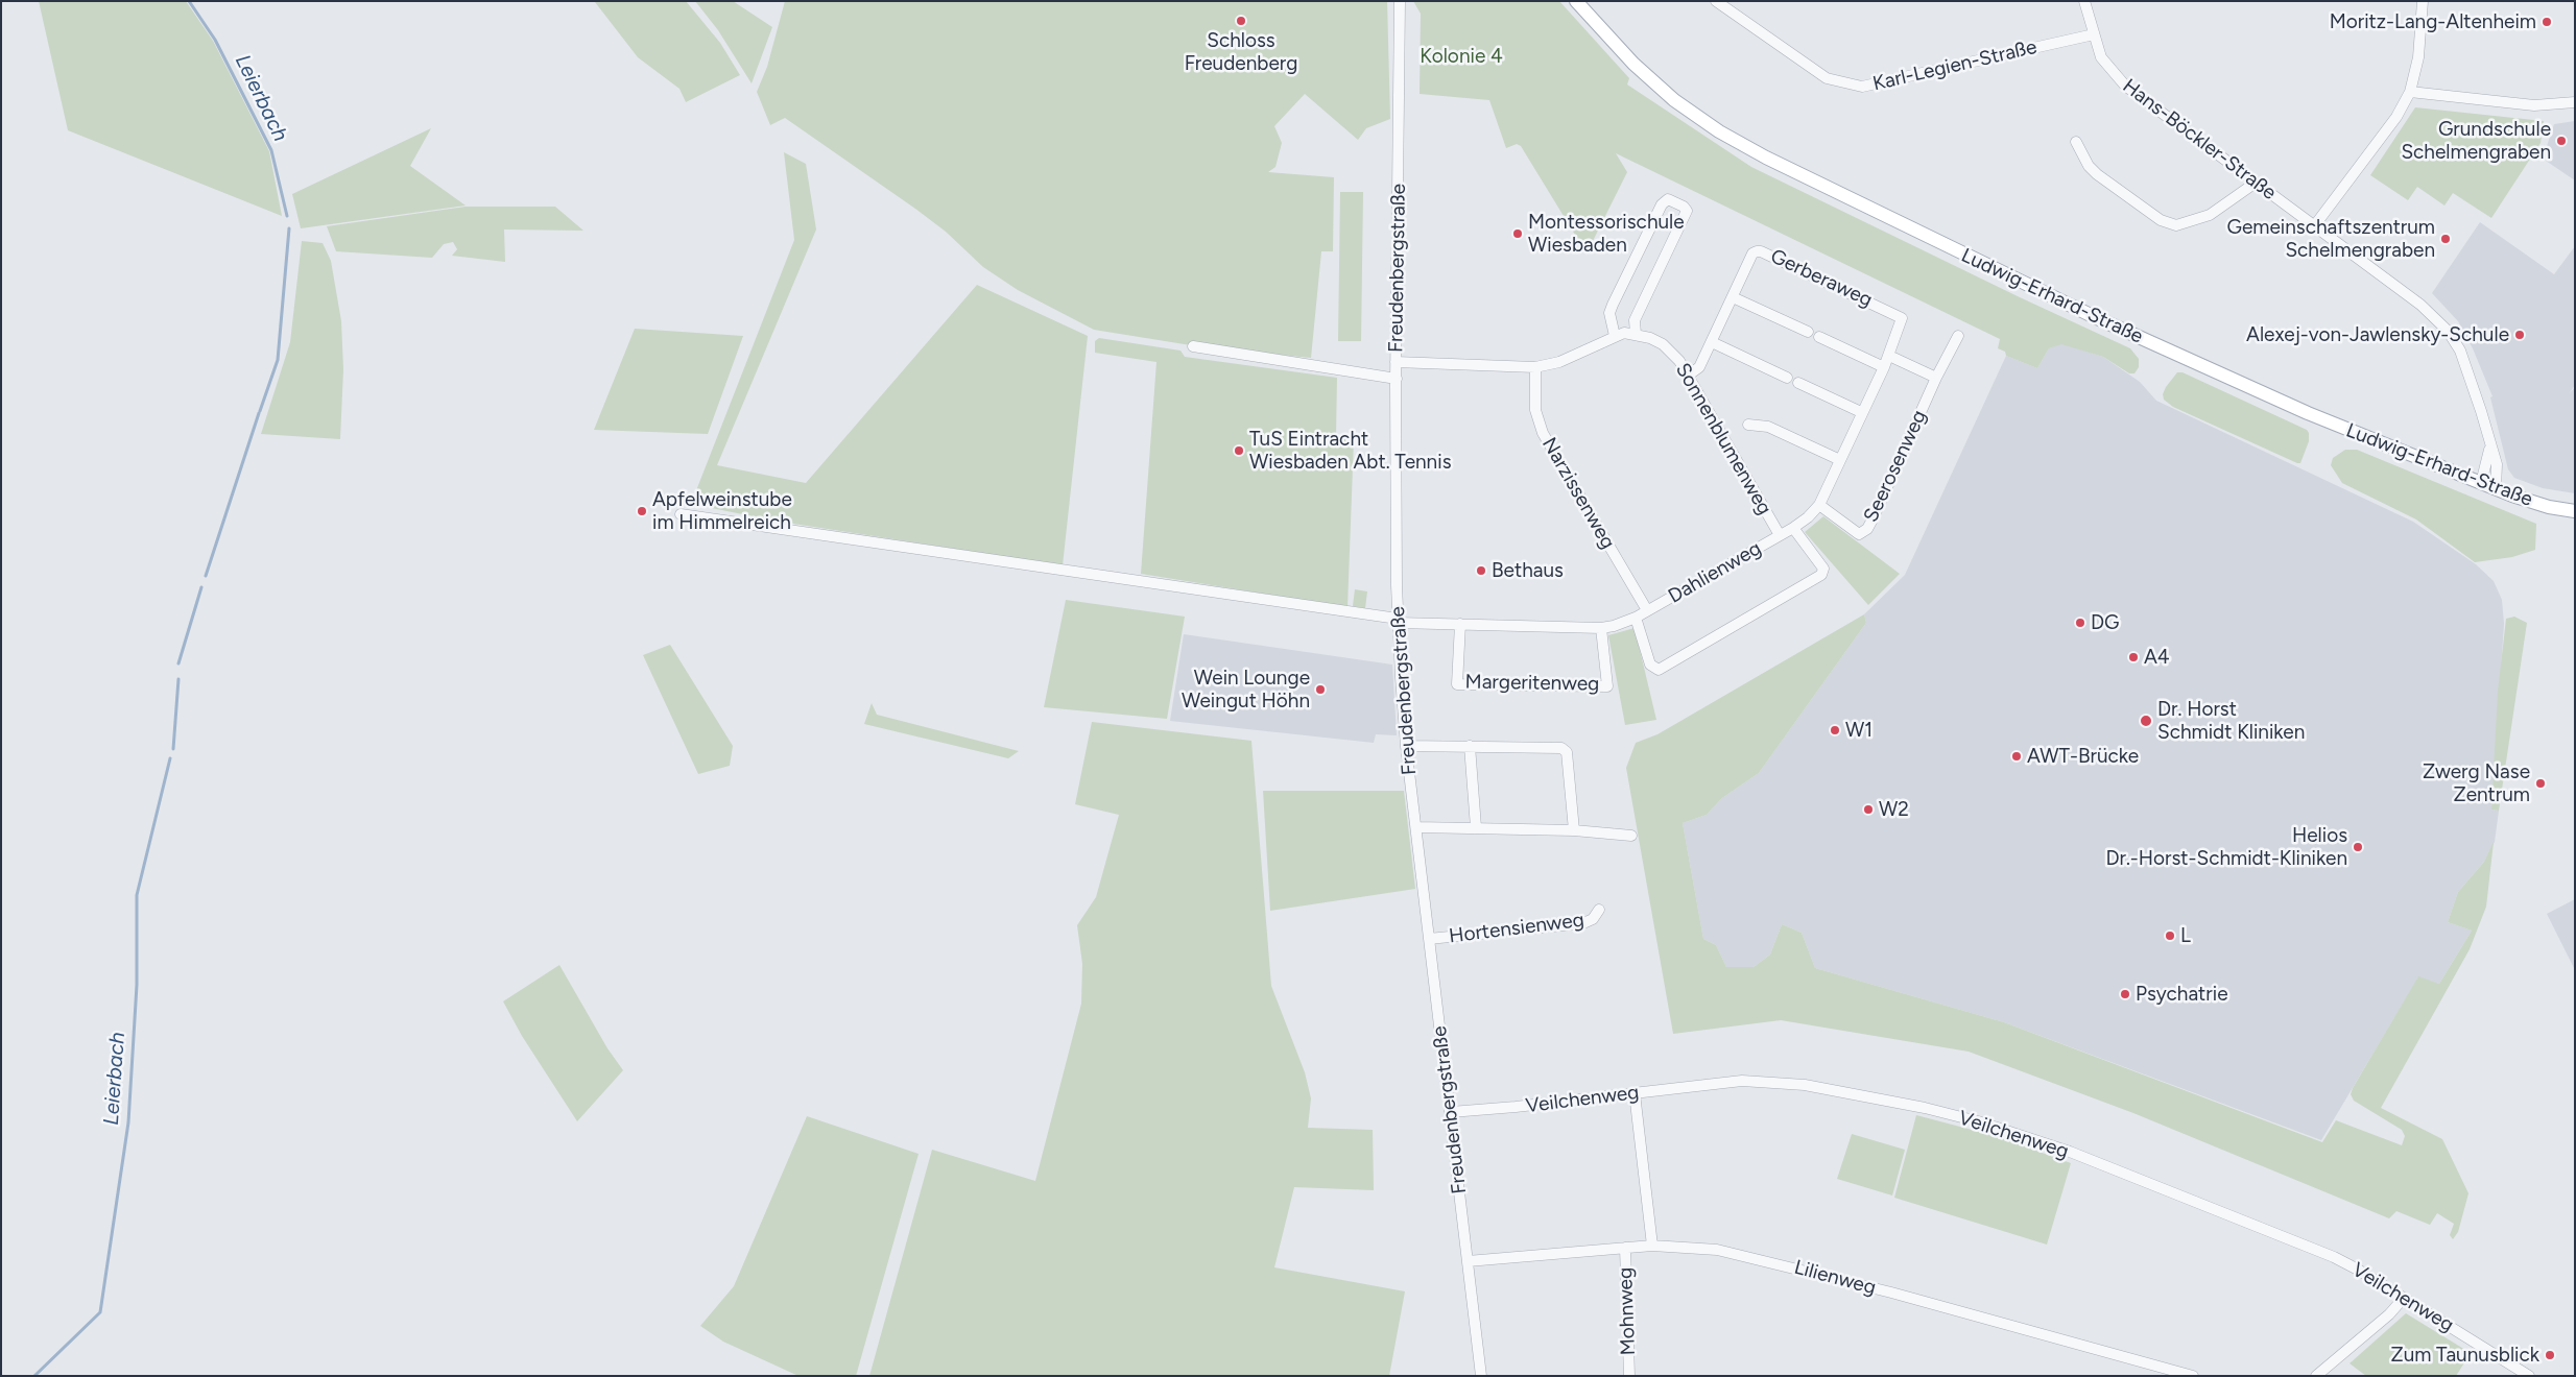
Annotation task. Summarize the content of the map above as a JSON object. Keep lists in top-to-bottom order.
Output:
{
  "streets": {
    "main road": ["Ludwig-Erhard-Straße"],
    "street": [
      "Karl-Legien-Straße",
      "Hans-Böckler-Straße",
      "Freudenbergstraße",
      "Gerberaweg",
      "Sonnenblumenweg",
      "Seerosenweg",
      "Narzissenweg",
      "Dahlienweg",
      "Margeritenweg",
      "Hortensienweg",
      "Veilchenweg",
      "Lilienweg",
      "Mohnweg"
    ]
  },
  "crossings": [
    ["Karl-Legien-Straße", "Hans-Böckler-Straße"],
    ["Hans-Böckler-Straße", "Ludwig-Erhard-Straße"],
    ["Freudenbergstraße", "Sonnenblumenweg"],
    ["Freudenbergstraße", "Dahlienweg"],
    ["Freudenbergstraße", "Hortensienweg"],
    ["Freudenbergstraße", "Veilchenweg"],
    ["Freudenbergstraße", "Lilienweg"],
    ["Gerberaweg", "Sonnenblumenweg"],
    ["Gerberaweg", "Dahlienweg"],
    ["Sonnenblumenweg", "Narzissenweg"],
    ["Sonnenblumenweg", "Dahlienweg"],
    ["Seerosenweg", "Dahlienweg"],
    ["Narzissenweg", "Dahlienweg"],
    ["Dahlienweg", "Margeritenweg"],
    ["Lilienweg", "Mohnweg"]
  ],
  "water": ["Leierbach"],
  "parks": ["Kolonie 4"],
  "places": [
    "Schloss Freudenberg",
    "Moritz-Lang-Altenheim",
    "Grundschule Schelmengraben",
    "Montessorischule Wiesbaden",
    "Gemeinschaftszentrum Schelmengraben",
    "Alexej-von-Jawlensky-Schule",
    "TuS Eintracht Wiesbaden Abt. Tennis",
    "Apfelweinstube im Himmelreich",
    "Bethaus",
    "DG",
    "A4",
    "Wein Lounge Weingut Höhn",
    "Dr. Horst Schmidt Kliniken",
    "W1",
    "AWT-Brücke",
    "Zwerg Nase Zentrum",
    "W2",
    "Helios Dr.-Horst-Schmidt-Kliniken",
    "L",
    "Psychatrie",
    "Zum Taunusblick"
  ]
}
